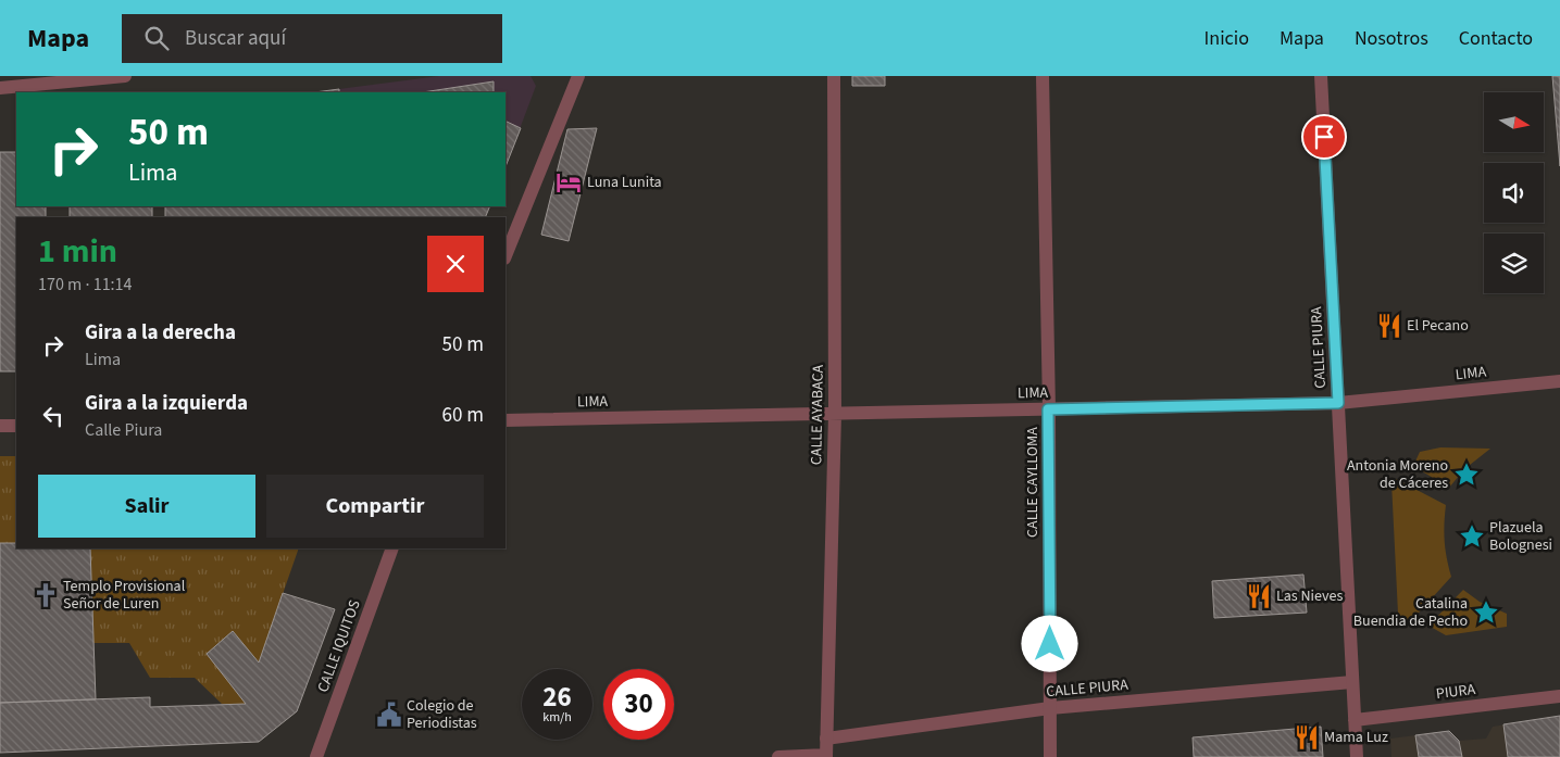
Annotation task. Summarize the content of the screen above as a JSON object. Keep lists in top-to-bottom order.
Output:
{
  "streets": {
    "street": [
      "CALLE PIURA",
      "LIMA",
      "CALLE AYABACA",
      "CALLE CAYLLOMA",
      "CALLE IQUITOS",
      "PIURA"
    ]
  },
  "crossings": [
    ["CALLE PIURA", "LIMA"],
    ["CALLE PIURA", "CALLE AYABACA"],
    ["CALLE PIURA", "CALLE CAYLLOMA"],
    ["CALLE PIURA", "PIURA"],
    ["LIMA", "CALLE AYABACA"],
    ["LIMA", "CALLE CAYLLOMA"]
  ],
  "places": {
    "hotel": ["Luna Lunita"],
    "restaurant": ["El Pecano", "Las Nieves", "Mama Luz"],
    "place": ["Antonia Moreno de Cáceres", "Plazuela Bolognesi", "Catalina Buendia de Pecho"],
    "church": ["Templo Provisional Señor de Luren"],
    "public building": ["Colegio de Periodistas"]
  },
  "north": "right",
  "page": {
    "header": "Mapa",
    "search": "Buscar aquí",
    "nav": [
      "Inicio",
      "Mapa",
      "Nosotros",
      "Contacto"
    ],
    "turn": ["50 m", "Lima"],
    "heading": ["1 min", "170 m · 11:14"],
    "list": [
      {
        "name": "Gira a la derecha",
        "note": "Lima",
        "value": "50 m"
      },
      {
        "name": "Gira a la izquierda",
        "note": "Calle Piura",
        "value": "60 m"
      }
    ],
    "buttons": ["Salir", "Compartir"],
    "speed": "26 km/h",
    "limit": "30"
  }
}
